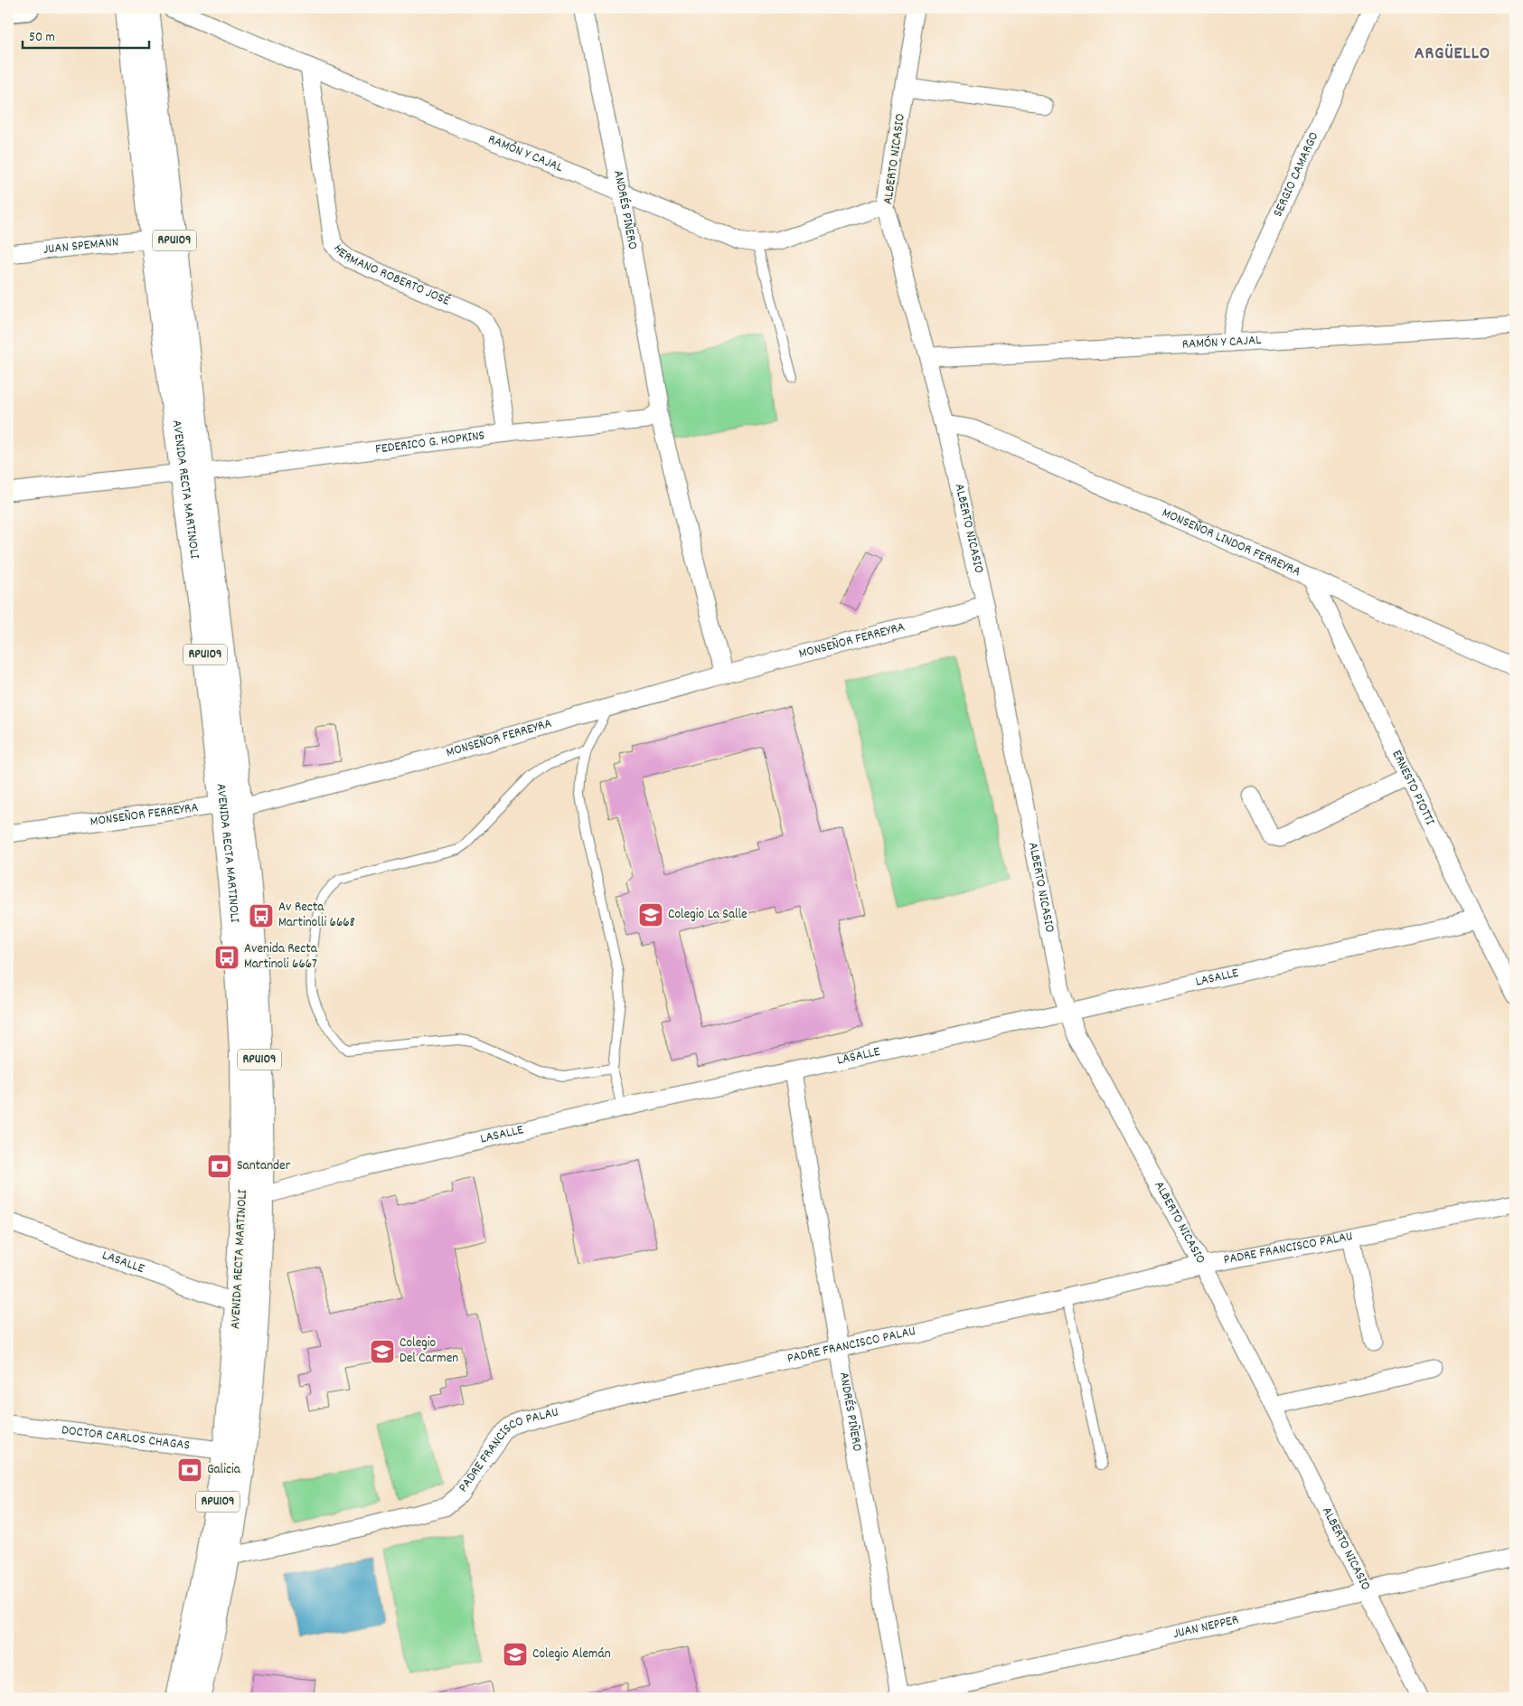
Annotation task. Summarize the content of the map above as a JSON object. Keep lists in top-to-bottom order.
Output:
{
  "streets": {
    "main road": ["RPU109", "AVENIDA RECTA MARTINOLI"],
    "street": [
      "RAMÓN Y CAJAL",
      "ALBERTO NICASIO",
      "SERGIO CAMARGO",
      "ANDRÉS PIÑERO",
      "JUAN SPEMANN",
      "HERMANO ROBERTO JOSÉ",
      "FEDERICO G. HOPKINS",
      "MONSEÑOR LINDOR FERREYRA",
      "MONSEÑOR FERREYRA",
      "ERNESTO PIOTTI",
      "LASALLE",
      "PADRE FRANCISCO PALAU",
      "DOCTOR CARLOS CHAGAS",
      "JUAN NEPPER"
    ]
  },
  "crossings": [
    ["RAMÓN Y CAJAL", "ALBERTO NICASIO"],
    ["RAMÓN Y CAJAL", "SERGIO CAMARGO"],
    ["RAMÓN Y CAJAL", "ANDRÉS PIÑERO"],
    ["RAMÓN Y CAJAL", "HERMANO ROBERTO JOSÉ"],
    ["ALBERTO NICASIO", "MONSEÑOR LINDOR FERREYRA"],
    ["ALBERTO NICASIO", "MONSEÑOR FERREYRA"],
    ["ALBERTO NICASIO", "LASALLE"],
    ["ALBERTO NICASIO", "PADRE FRANCISCO PALAU"],
    ["ALBERTO NICASIO", "JUAN NEPPER"],
    ["ANDRÉS PIÑERO", "FEDERICO G. HOPKINS"],
    ["ANDRÉS PIÑERO", "MONSEÑOR FERREYRA"],
    ["ANDRÉS PIÑERO", "LASALLE"],
    ["ANDRÉS PIÑERO", "PADRE FRANCISCO PALAU"],
    ["ANDRÉS PIÑERO", "JUAN NEPPER"],
    ["JUAN SPEMANN", "AVENIDA RECTA MARTINOLI"],
    ["HERMANO ROBERTO JOSÉ", "FEDERICO G. HOPKINS"],
    ["FEDERICO G. HOPKINS", "AVENIDA RECTA MARTINOLI"],
    ["AVENIDA RECTA MARTINOLI", "MONSEÑOR FERREYRA"],
    ["AVENIDA RECTA MARTINOLI", "LASALLE"],
    ["AVENIDA RECTA MARTINOLI", "PADRE FRANCISCO PALAU"],
    ["AVENIDA RECTA MARTINOLI", "DOCTOR CARLOS CHAGAS"],
    ["MONSEÑOR LINDOR FERREYRA", "ERNESTO PIOTTI"],
    ["ERNESTO PIOTTI", "LASALLE"]
  ],
  "districts": ["ARGÜELLO"],
  "places": {
    "school or university": ["Colegio La Salle", "Colegio Del Carmen", "Colegio Alemán"],
    "bus stop": ["Av Recta Martinolli 6668", "Avenida Recta Martinoli 6667"],
    "bank": ["Santander", "Galicia"]
  },
  "scale_bar": "50 m"
}
